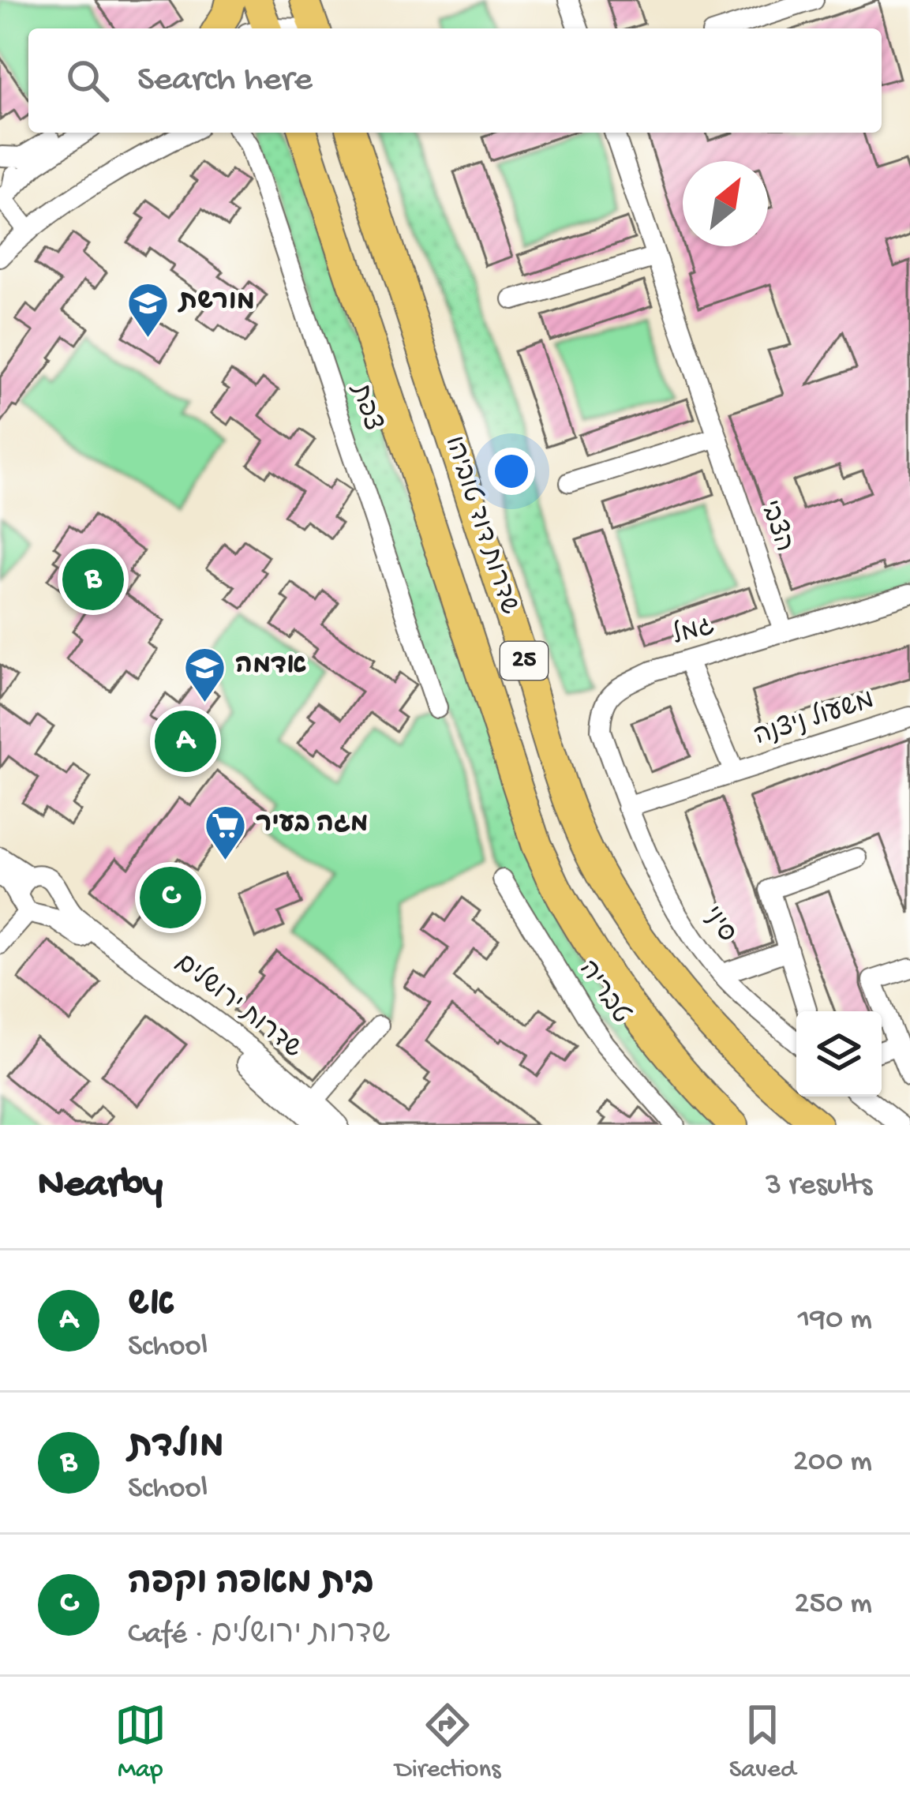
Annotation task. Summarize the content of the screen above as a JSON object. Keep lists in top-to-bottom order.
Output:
{
  "streets": {
    "highway": ["שדרות דוד טוביהו", "25"],
    "street": [
      "צפת",
      "הצבי",
      "גמל",
      "משעול ניצנה",
      "סיני",
      "טבריה",
      "שדרות ירושלים"
    ]
  },
  "crossings": [
    ["הצבי", "גמל"],
    ["גמל", "משעול ניצנה"],
    ["גמל", "סיני"],
    ["משעול ניצנה", "סיני"]
  ],
  "places": {
    "school or university": ["מורשת", "אדמה"],
    "supermarket": ["מגה בעיר"]
  },
  "north": "top right",
  "page": {
    "search": "Search here",
    "pins": ["B", "A", "C"],
    "heading": ["Nearby", "3 results"],
    "list": [
      {
        "mark": "A",
        "name": "אש",
        "note": "School",
        "value": "190 m"
      },
      {
        "mark": "B",
        "name": "מולדת",
        "note": "School",
        "value": "200 m"
      },
      {
        "mark": "C",
        "name": "בית מאפה וקפה",
        "note": "Café · שדרות ירושלים",
        "value": "250 m"
      }
    ],
    "nav": ["Map", "Directions", "Saved"]
  }
}
